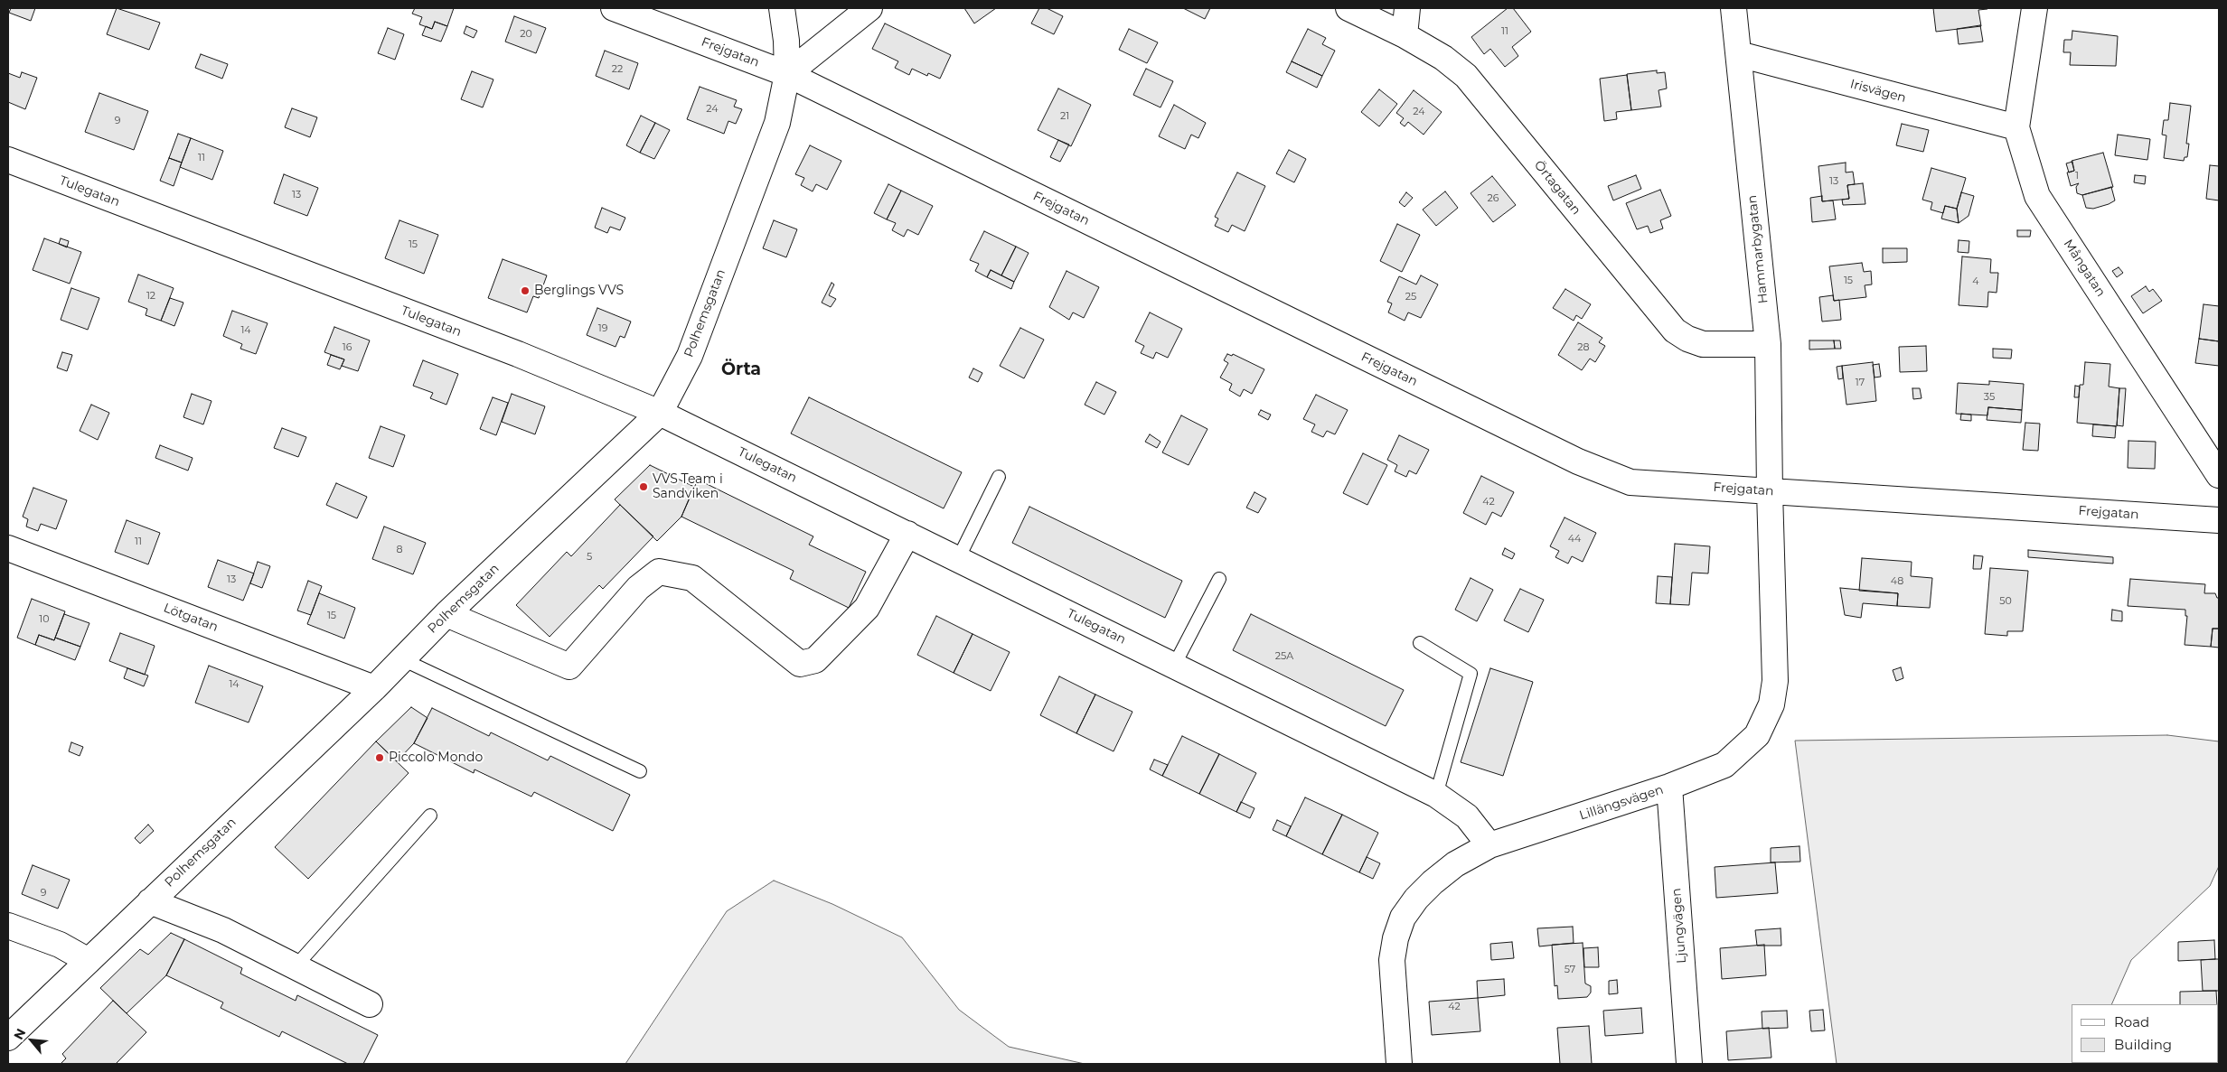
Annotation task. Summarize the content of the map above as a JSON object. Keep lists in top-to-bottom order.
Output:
{
  "streets": {
    "street": [
      "Frejgatan",
      "Irisvägen",
      "Örtagatan",
      "Tulegatan",
      "Hammarbygatan",
      "Mångatan",
      "Polhemsgatan",
      "Lötgatan",
      "Lillängsvägen",
      "Ljungvägen"
    ]
  },
  "crossings": [
    ["Frejgatan", "Hammarbygatan"],
    ["Frejgatan", "Polhemsgatan"],
    ["Frejgatan", "Lillängsvägen"],
    ["Irisvägen", "Hammarbygatan"],
    ["Irisvägen", "Mångatan"],
    ["Örtagatan", "Hammarbygatan"],
    ["Tulegatan", "Polhemsgatan"],
    ["Tulegatan", "Lillängsvägen"],
    ["Hammarbygatan", "Lillängsvägen"],
    ["Polhemsgatan", "Lötgatan"],
    ["Lillängsvägen", "Ljungvägen"]
  ],
  "districts": ["Örta"],
  "places": ["Berglings VVS", "VVS Team i Sandviken", "Piccolo Mondo"],
  "house_numbers": [
    "11",
    "20",
    "22",
    "24",
    "24",
    "21",
    "9",
    "11",
    "1",
    "13",
    "13",
    "26",
    "15",
    "15",
    "4",
    "12",
    "25",
    "19",
    "14",
    "16",
    "28",
    "17",
    "35",
    "42",
    "44",
    "11",
    "8",
    "5",
    "13",
    "48",
    "50",
    "15",
    "10",
    "25A",
    "14",
    "9",
    "57",
    "42"
  ],
  "legend": ["Road", "Building"],
  "north": "top left"
}
